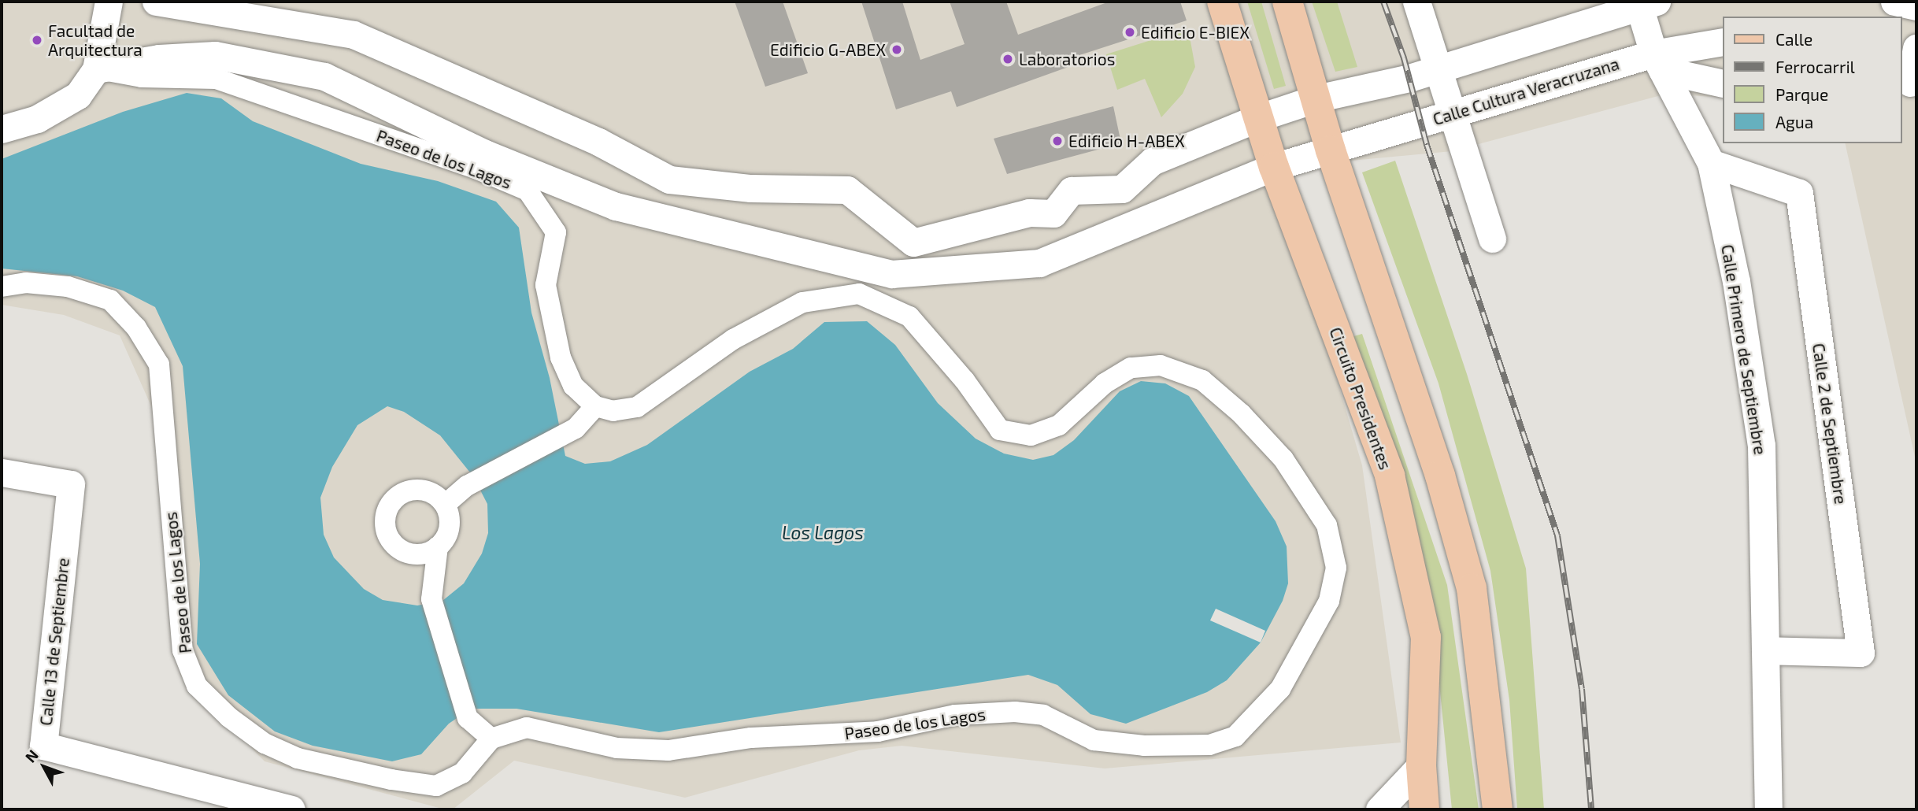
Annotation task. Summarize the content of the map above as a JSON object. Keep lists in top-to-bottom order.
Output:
{
  "streets": {
    "main road": ["Circuito Presidentes"],
    "street": [
      "Calle Cultura Veracruzana",
      "Paseo de los Lagos",
      "Calle Primero de Septiembre",
      "Calle 2 de Septiembre",
      "Calle 13 de Septiembre"
    ]
  },
  "crossings": [
    ["Calle Cultura Veracruzana", "Paseo de los Lagos"],
    ["Calle Cultura Veracruzana", "Calle Primero de Septiembre"],
    ["Calle Cultura Veracruzana", "Circuito Presidentes"],
    ["Calle Primero de Septiembre", "Calle 2 de Septiembre"]
  ],
  "water": ["Los Lagos"],
  "places": [
    "Edificio E-BIEX",
    "Facultad de Arquitectura",
    "Edificio G-ABEX",
    "Laboratorios",
    "Edificio H-ABEX"
  ],
  "legend": [
    "Calle",
    "Ferrocarril",
    "Parque",
    "Agua"
  ],
  "north": "top left"
}
